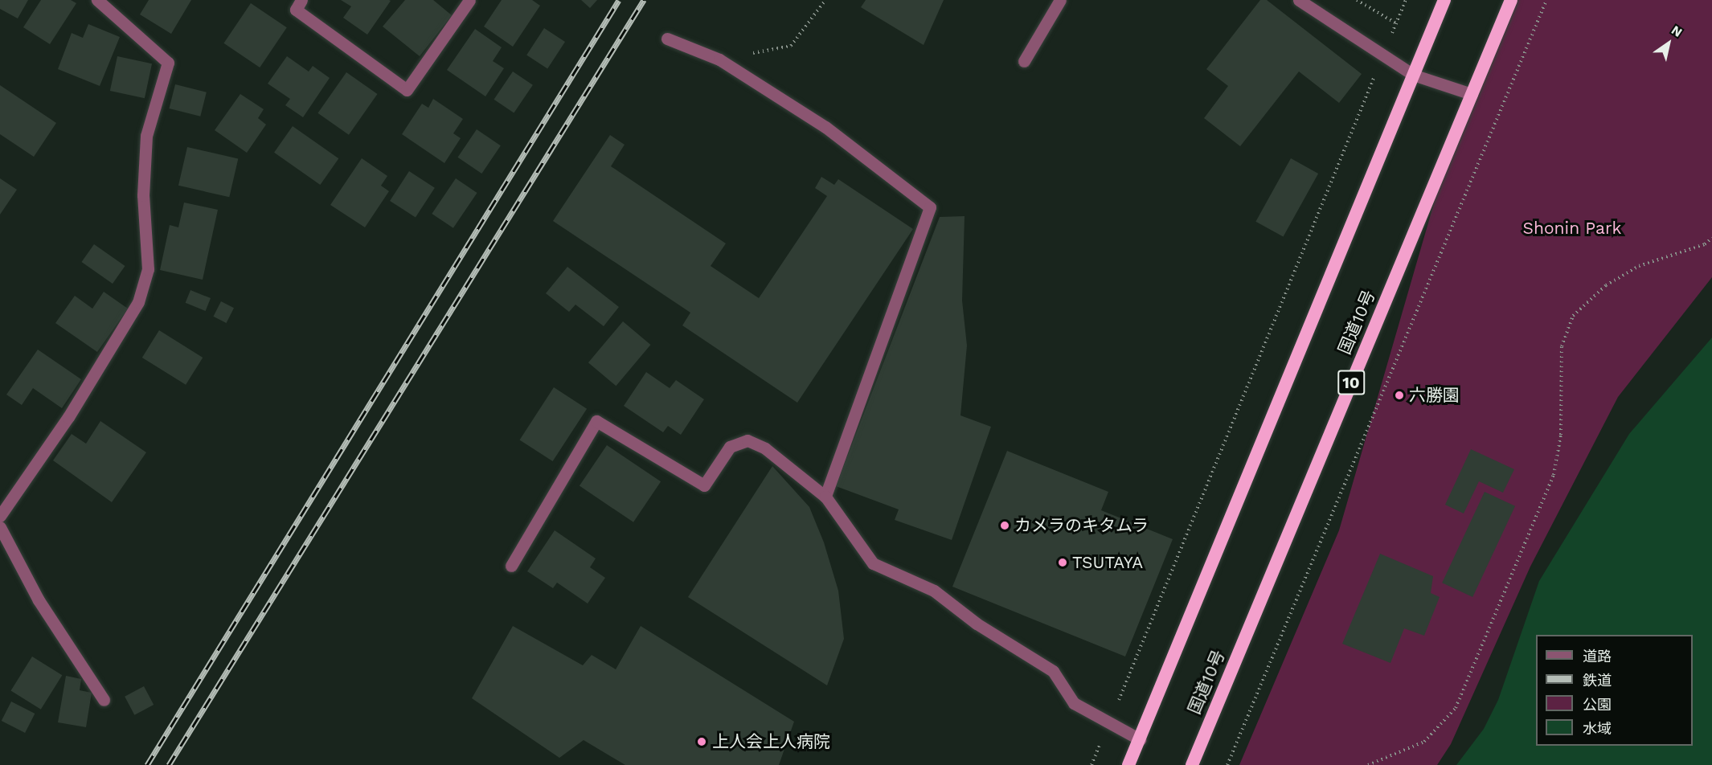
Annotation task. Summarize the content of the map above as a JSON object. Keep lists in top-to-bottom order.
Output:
{
  "streets": {
    "highway": ["国道10号", "10"]
  },
  "parks": ["Shonin Park"],
  "places": [
    "六勝園",
    "カメラのキタムラ",
    "TSUTAYA",
    "上人会上人病院"
  ],
  "legend": [
    "道路",
    "鉄道",
    "公園",
    "水域"
  ],
  "north": "top right"
}
